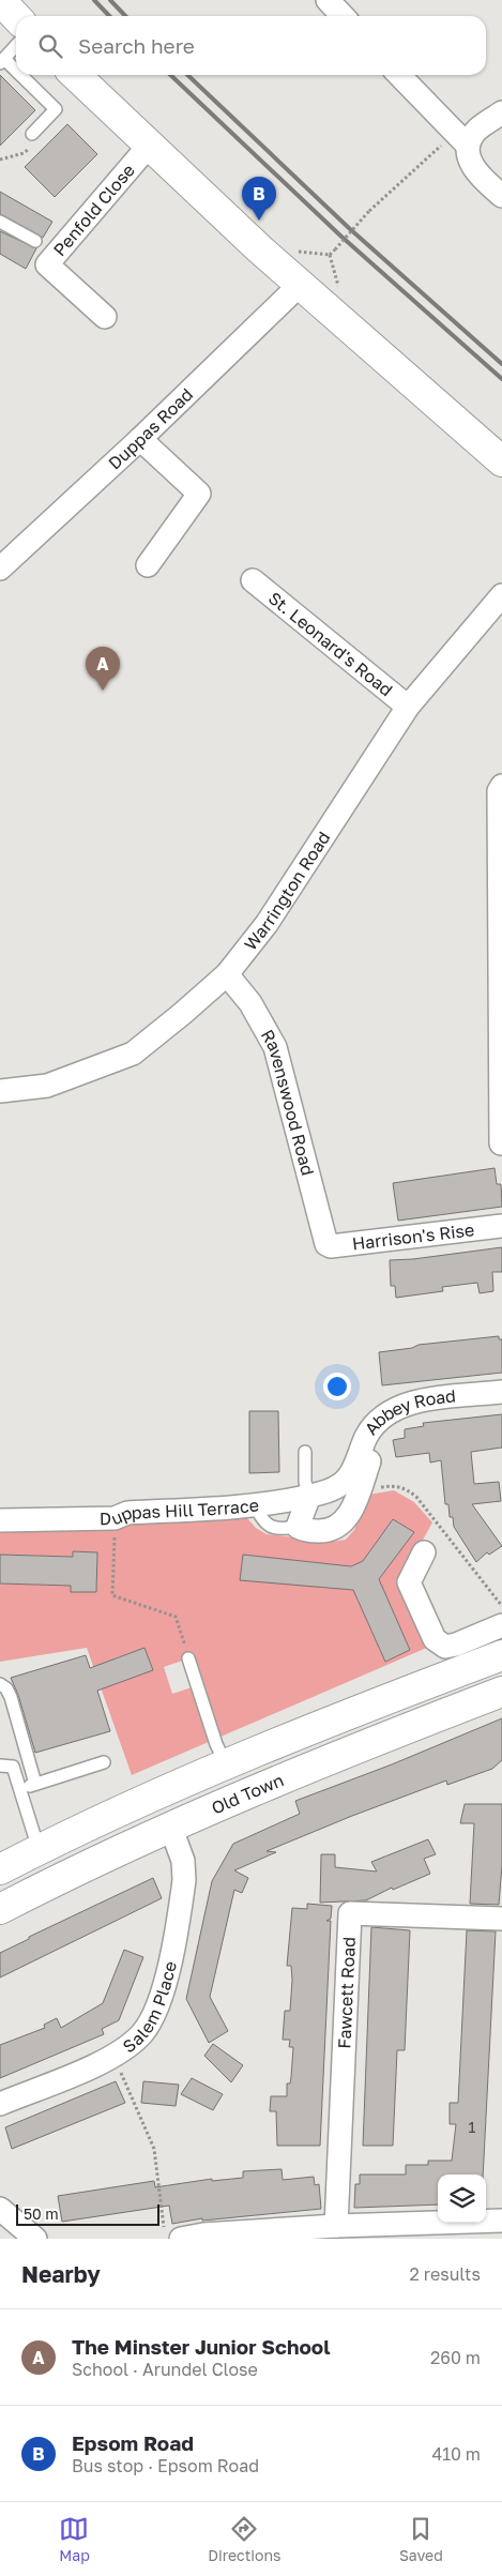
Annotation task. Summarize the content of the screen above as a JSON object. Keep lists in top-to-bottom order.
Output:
{
  "streets": {
    "main road": ["Old Town"],
    "street": [
      "Penfold Close",
      "Duppas Road",
      "St. Leonard's Road",
      "Warrington Road",
      "Ravenswood Road",
      "Harrison's Rise",
      "Abbey Road",
      "Duppas Hill Terrace",
      "Fawcett Road",
      "Salem Place"
    ]
  },
  "crossings": [
    ["St. Leonard's Road", "Warrington Road"],
    ["Warrington Road", "Ravenswood Road"],
    ["Ravenswood Road", "Harrison's Rise"],
    ["Abbey Road", "Duppas Hill Terrace"],
    ["Old Town", "Salem Place"]
  ],
  "house_numbers": ["1"],
  "scale_bar": "50 m",
  "page": {
    "search": "Search here",
    "pins": ["B", "A"],
    "scale": "50 m",
    "heading": ["Nearby", "2 results"],
    "list": [
      {
        "mark": "A",
        "name": "The Minster Junior School",
        "note": "School · Arundel Close",
        "value": "260 m"
      },
      {
        "mark": "B",
        "name": "Epsom Road",
        "note": "Bus stop · Epsom Road",
        "value": "410 m"
      }
    ],
    "nav": ["Map", "Directions", "Saved"]
  }
}
